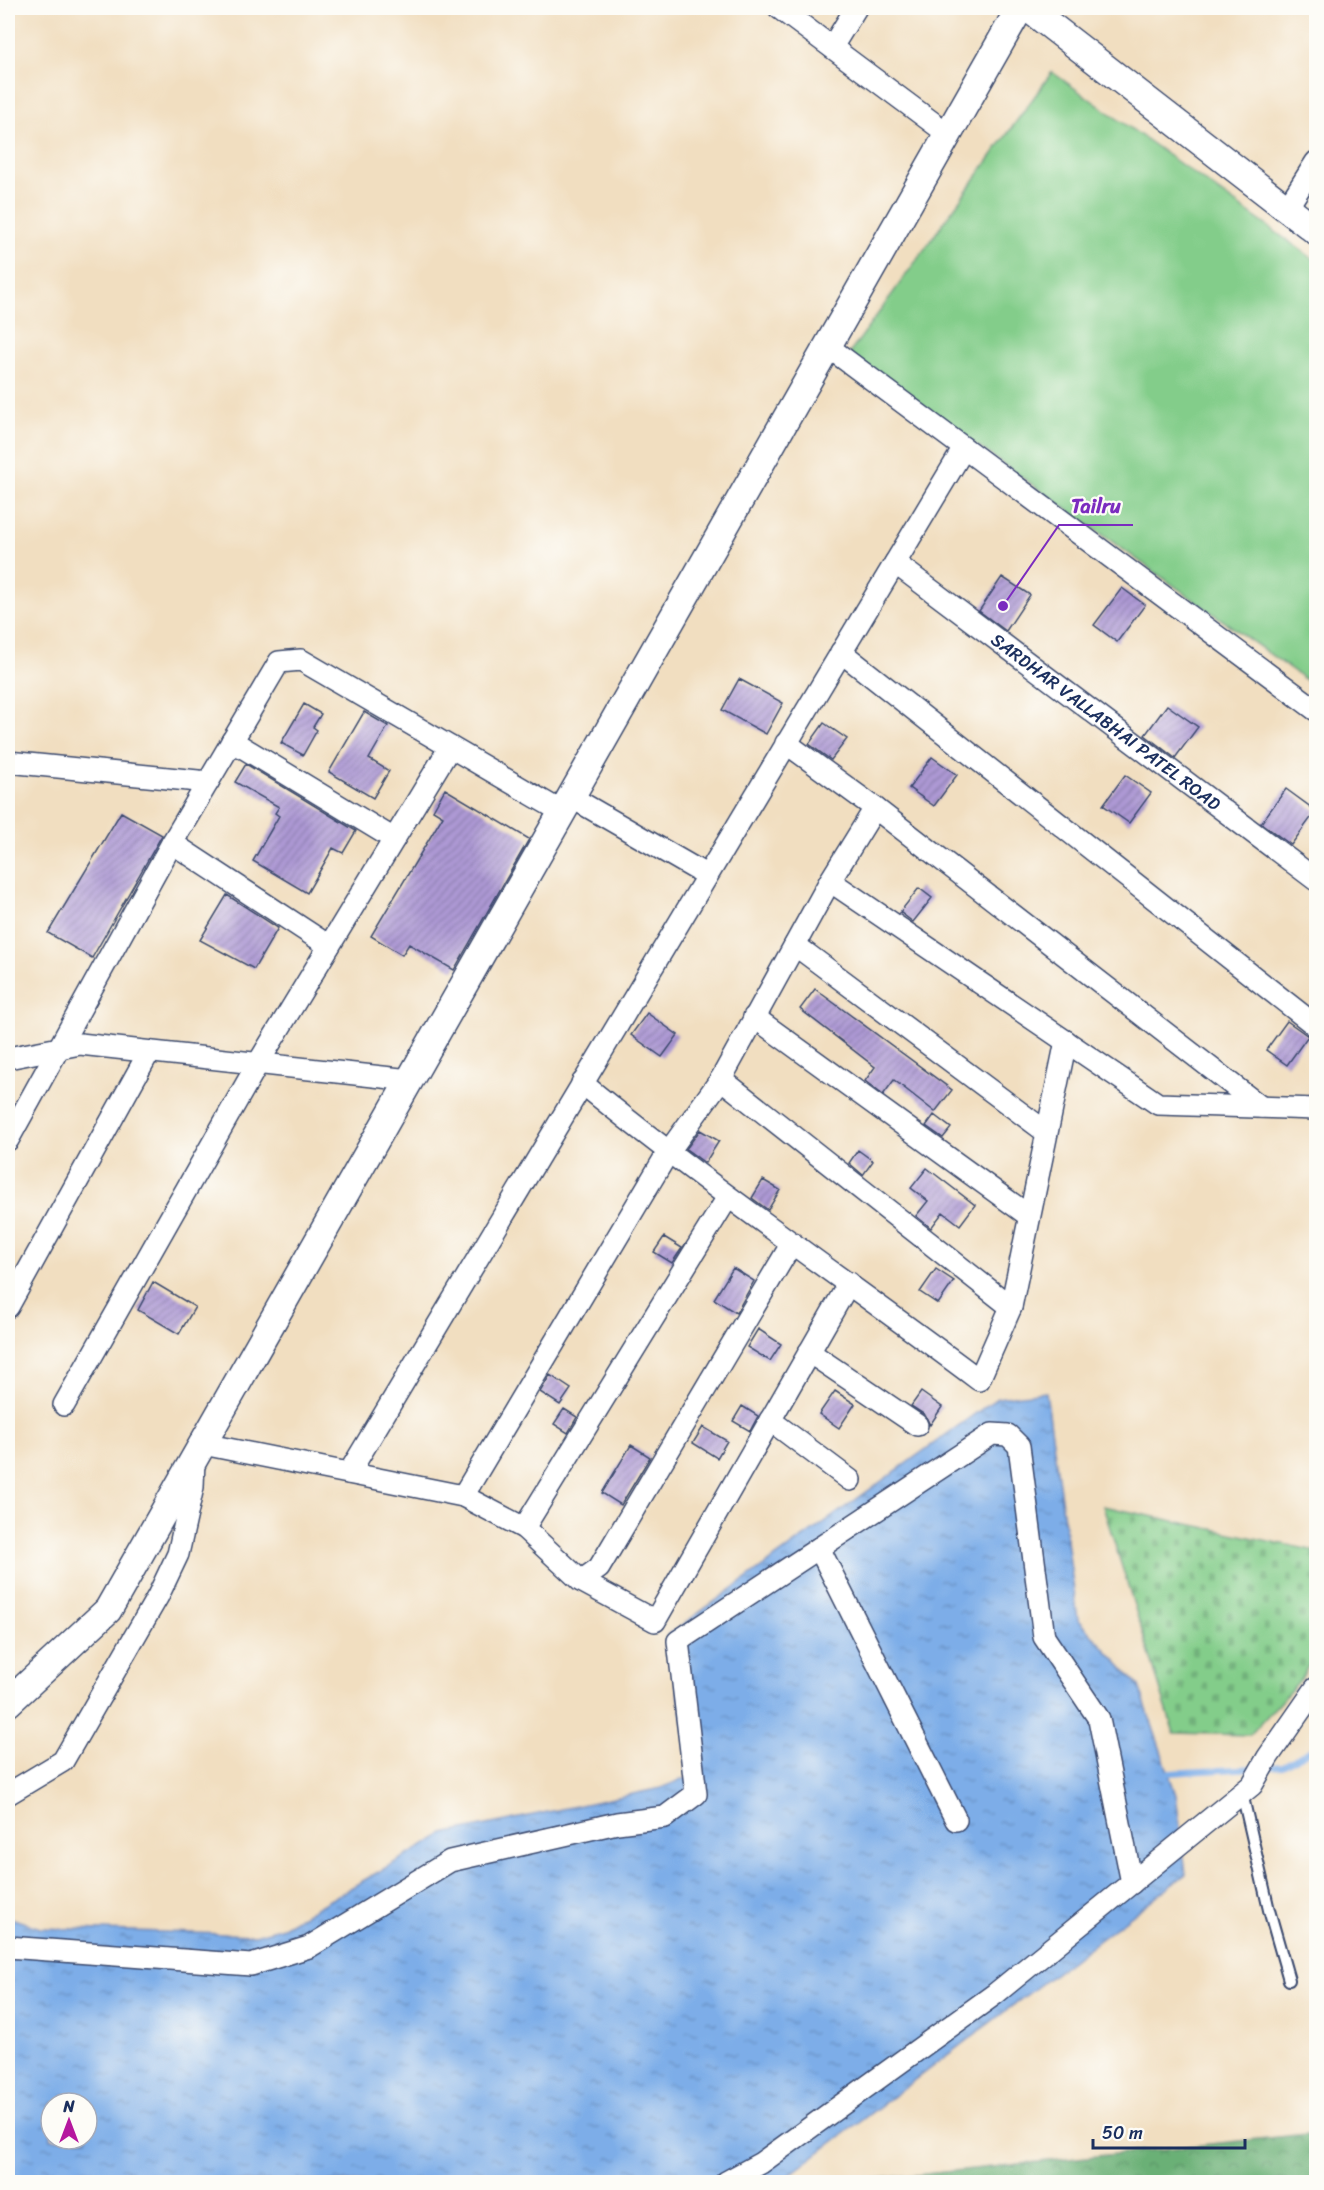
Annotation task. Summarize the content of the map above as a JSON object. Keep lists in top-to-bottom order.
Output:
{
  "streets": {
    "street": ["SARDHAR VALLABHAI PATEL ROAD"]
  },
  "places": ["Tailru"],
  "scale_bar": "50 m",
  "north": "top"
}
